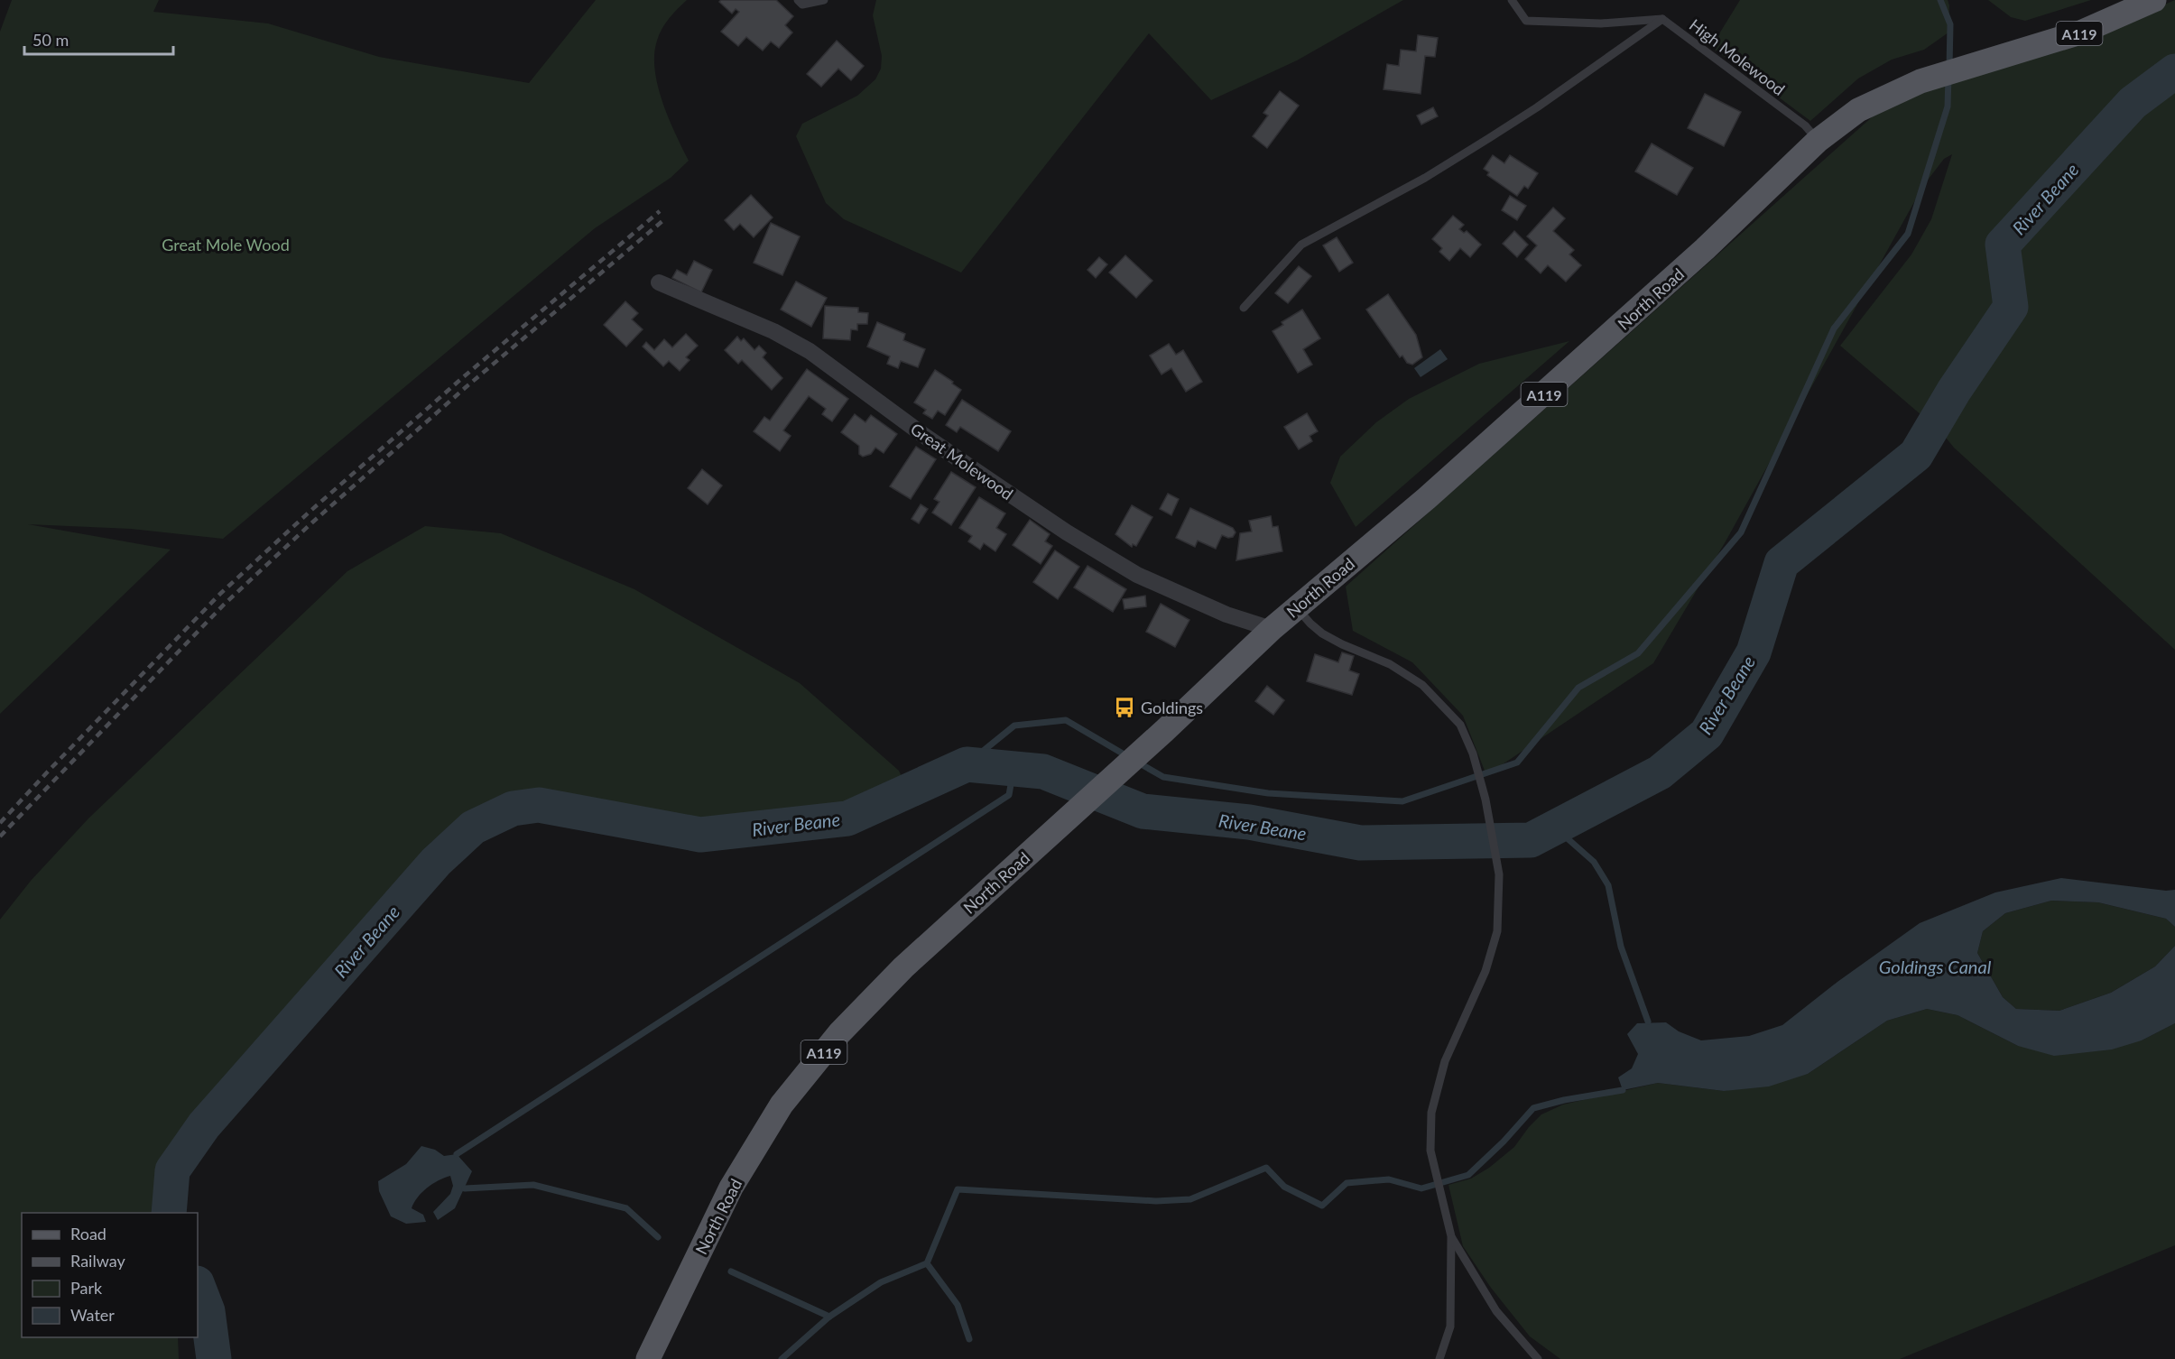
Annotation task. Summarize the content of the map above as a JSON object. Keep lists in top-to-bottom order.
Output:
{
  "streets": {
    "main road": ["A119", "North Road"],
    "street": ["Great Molewood"],
    "lane": ["High Molewood"]
  },
  "crossings": [
    ["High Molewood", "North Road"],
    ["North Road", "Great Molewood"]
  ],
  "water": ["River Beane", "Goldings Canal"],
  "parks": ["Great Mole Wood"],
  "places": {
    "bus stop": ["Goldings"]
  },
  "legend": [
    "Road",
    "Railway",
    "Park",
    "Water"
  ],
  "scale_bar": "50 m"
}
